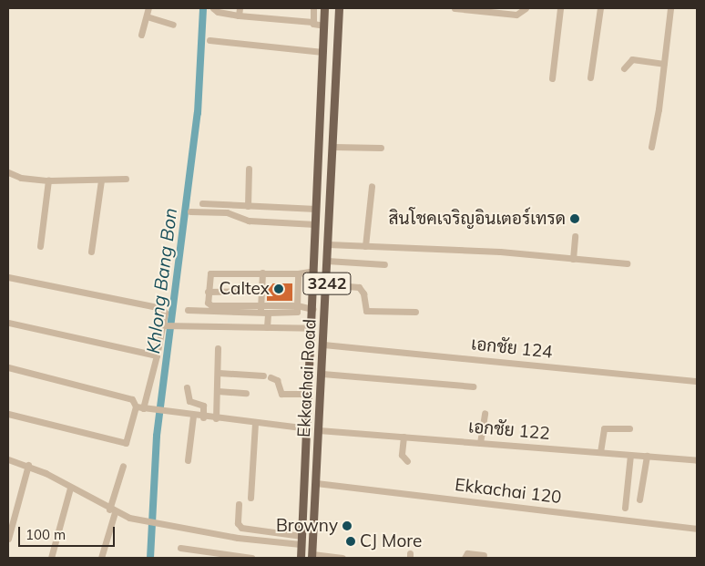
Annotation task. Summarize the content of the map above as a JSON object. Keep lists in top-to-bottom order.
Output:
{
  "streets": {
    "main road": ["3242", "Ekkachai Road"],
    "street": ["เอกชัย 124", "เอกชัย 122", "Ekkachai 120"]
  },
  "crossings": [
    ["เอกชัย 124", "Ekkachai Road"],
    ["Ekkachai Road", "เอกชัย 122"],
    ["Ekkachai Road", "Ekkachai 120"]
  ],
  "water": ["Khlong Bang Bon"],
  "places": [
    "สินโชคเจริญอินเตอร์เทรด",
    "Caltex",
    "Browny",
    "CJ More"
  ],
  "scale_bar": "100 m"
}
